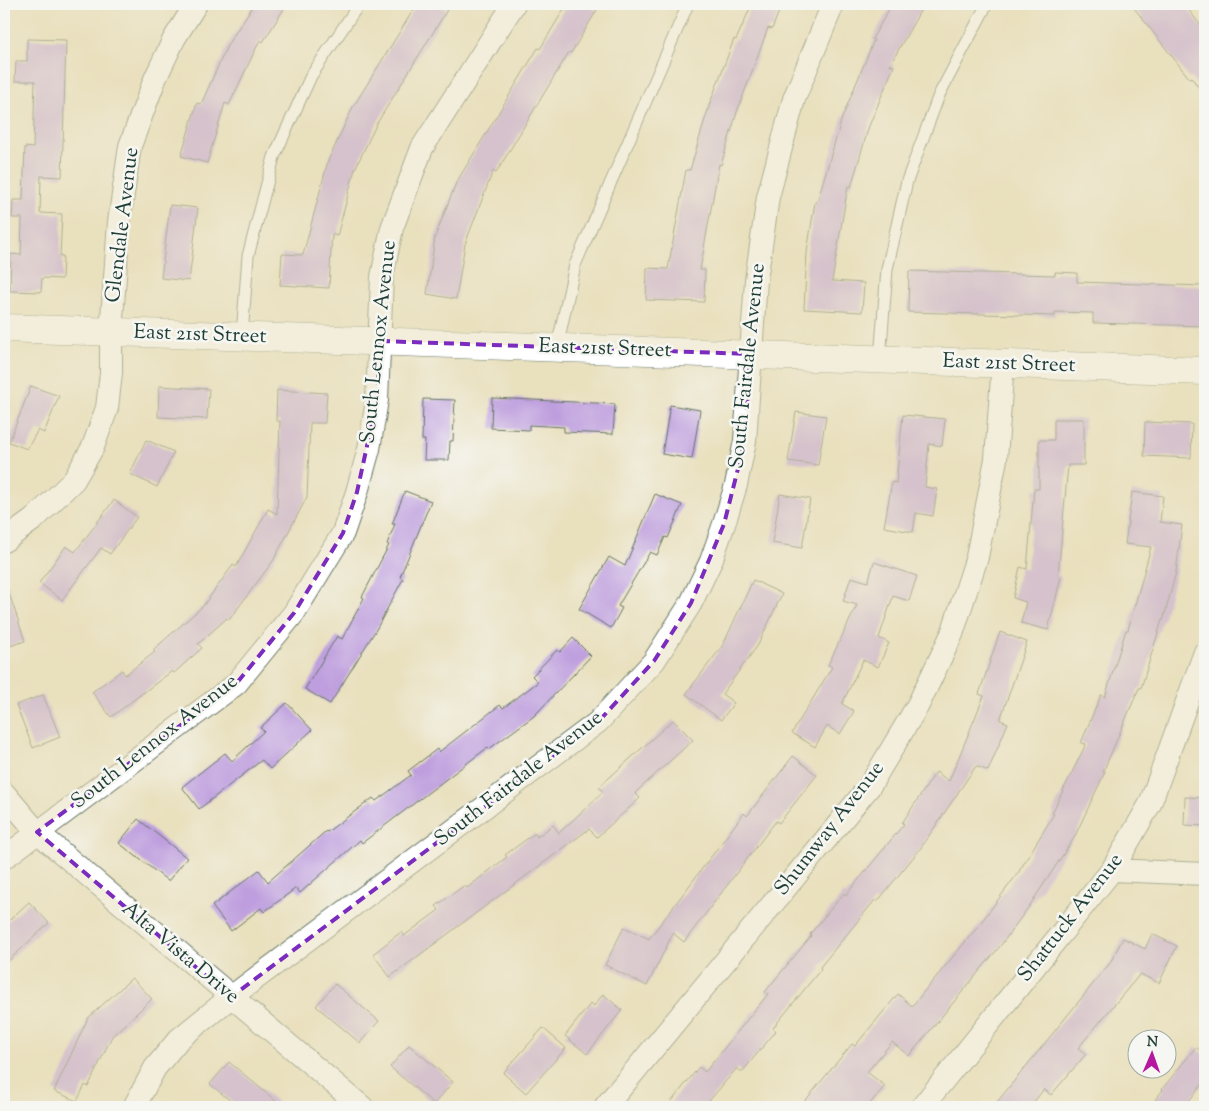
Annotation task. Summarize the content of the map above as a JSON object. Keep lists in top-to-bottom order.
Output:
{
  "streets": {
    "street": [
      "Glendale Avenue",
      "East 21st Street",
      "South Lennox Avenue",
      "South Fairdale Avenue",
      "Shumway Avenue",
      "Shattuck Avenue",
      "Alta Vista Drive"
    ]
  },
  "crossings": [
    ["Glendale Avenue", "East 21st Street"],
    ["East 21st Street", "South Lennox Avenue"],
    ["East 21st Street", "South Fairdale Avenue"],
    ["East 21st Street", "Shumway Avenue"],
    ["South Lennox Avenue", "Alta Vista Drive"],
    ["South Fairdale Avenue", "Alta Vista Drive"]
  ],
  "north": "top"
}
